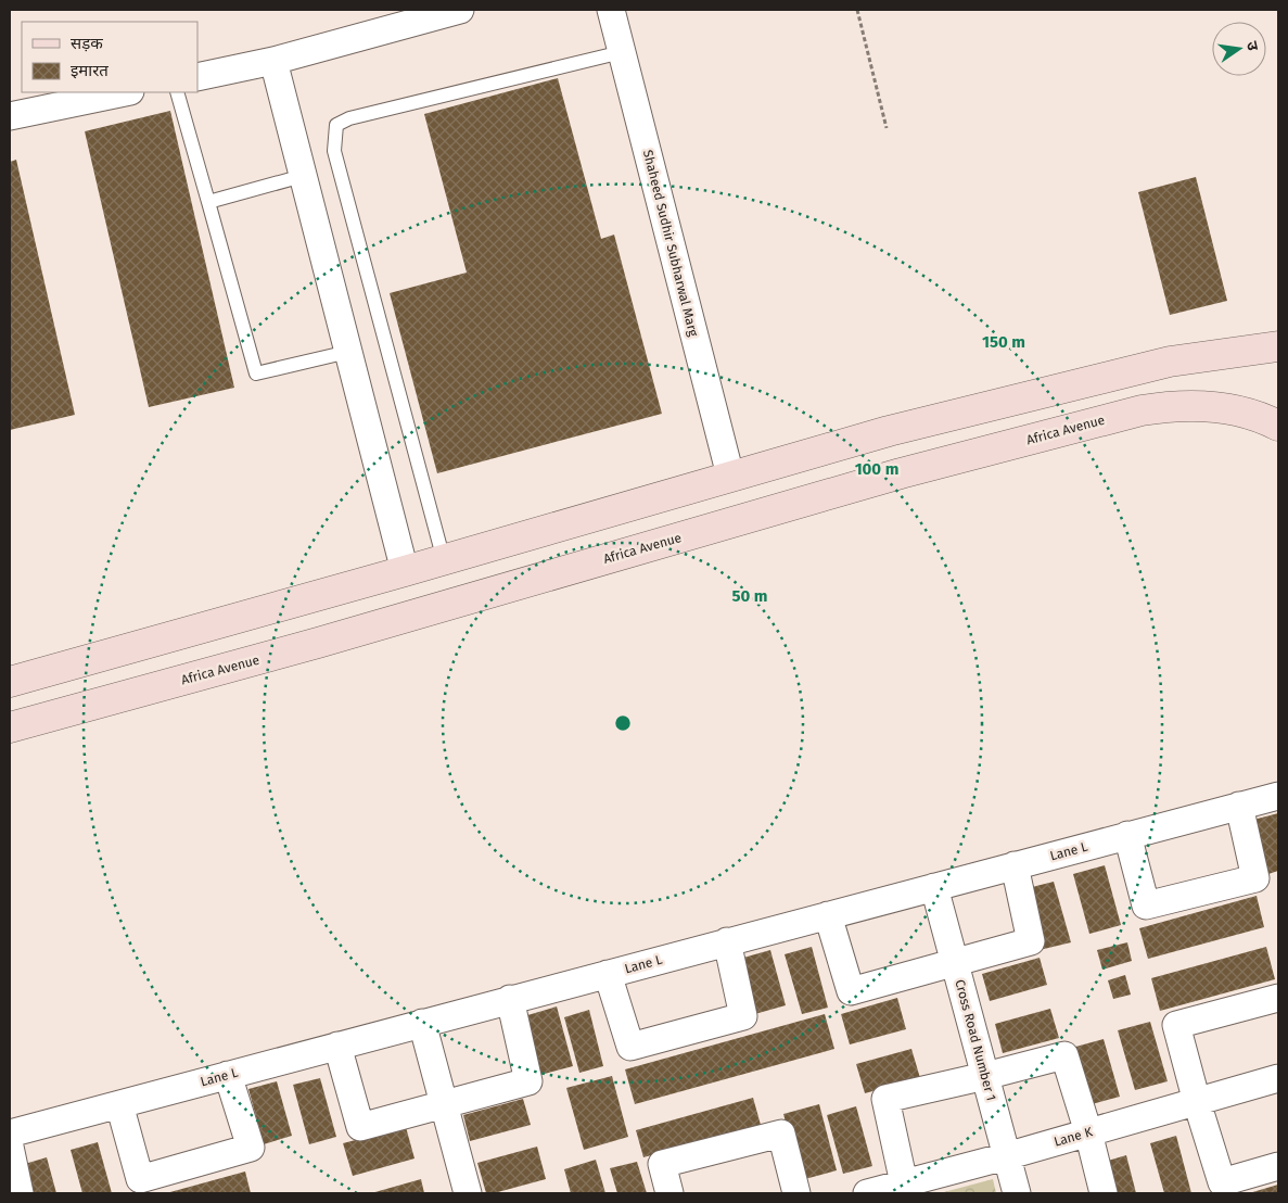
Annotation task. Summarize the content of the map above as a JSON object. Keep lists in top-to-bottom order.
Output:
{
  "streets": {
    "main road": ["Africa Avenue"],
    "street": [
      "Shaheed Sudhir Subharwal Marg",
      "Lane L",
      "Cross Road Number 1",
      "Lane K"
    ]
  },
  "crossings": [
    ["Lane L", "Cross Road Number 1"],
    ["Cross Road Number 1", "Lane K"]
  ],
  "legend": ["सड़क", "इमारत"],
  "north": "right",
  "rings": ["150 m", "100 m", "50 m"]
}
